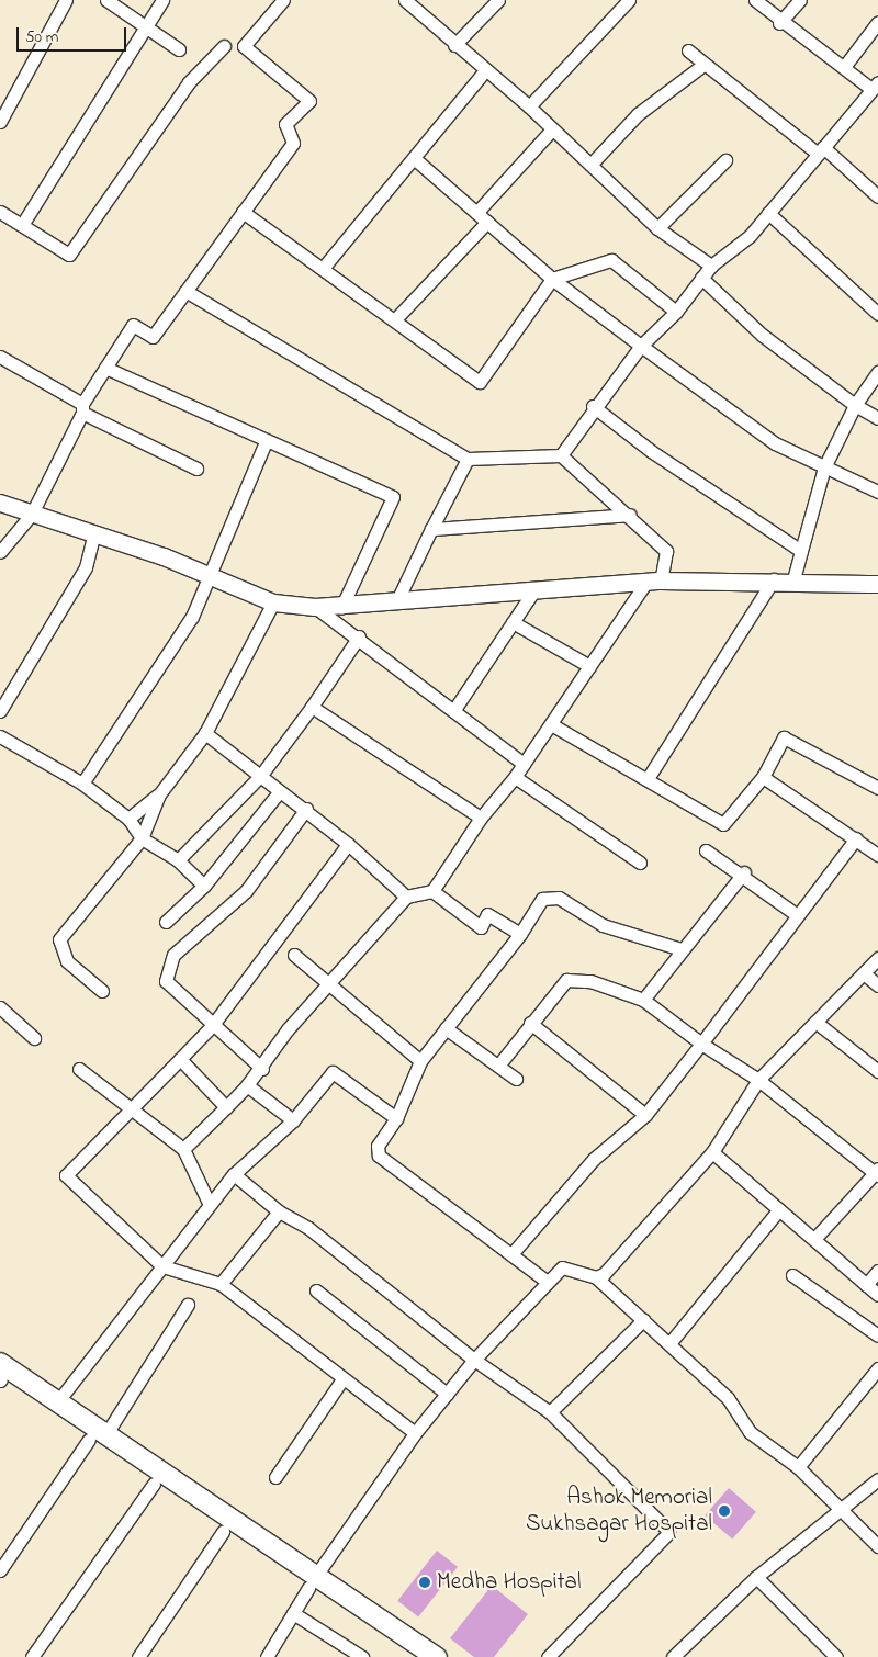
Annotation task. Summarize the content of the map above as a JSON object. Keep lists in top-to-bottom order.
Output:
{
  "places": ["Ashok Memorial Sukhsagar Hospital", "Medha Hospital"],
  "scale_bar": "50 m"
}
